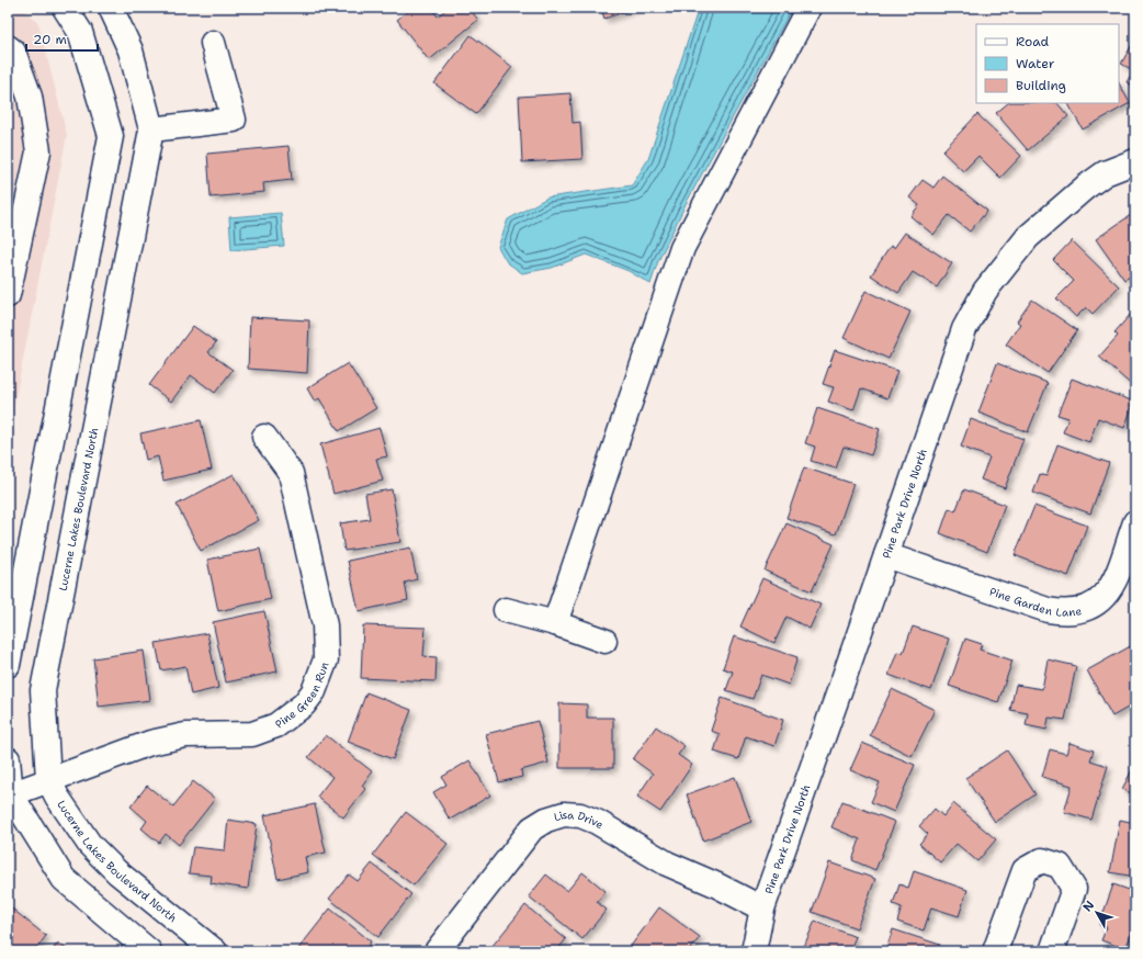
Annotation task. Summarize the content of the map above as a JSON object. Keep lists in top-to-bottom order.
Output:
{
  "streets": {
    "street": [
      "Pine Park Drive North",
      "Lucerne Lakes Boulevard North",
      "Pine Garden Lane",
      "Pine Green Run",
      "Lisa Drive"
    ]
  },
  "crossings": [
    ["Pine Park Drive North", "Pine Garden Lane"],
    ["Pine Park Drive North", "Lisa Drive"],
    ["Lucerne Lakes Boulevard North", "Pine Green Run"]
  ],
  "legend": ["Road", "Water", "Building"],
  "scale_bar": "20 m",
  "north": "top left"
}
